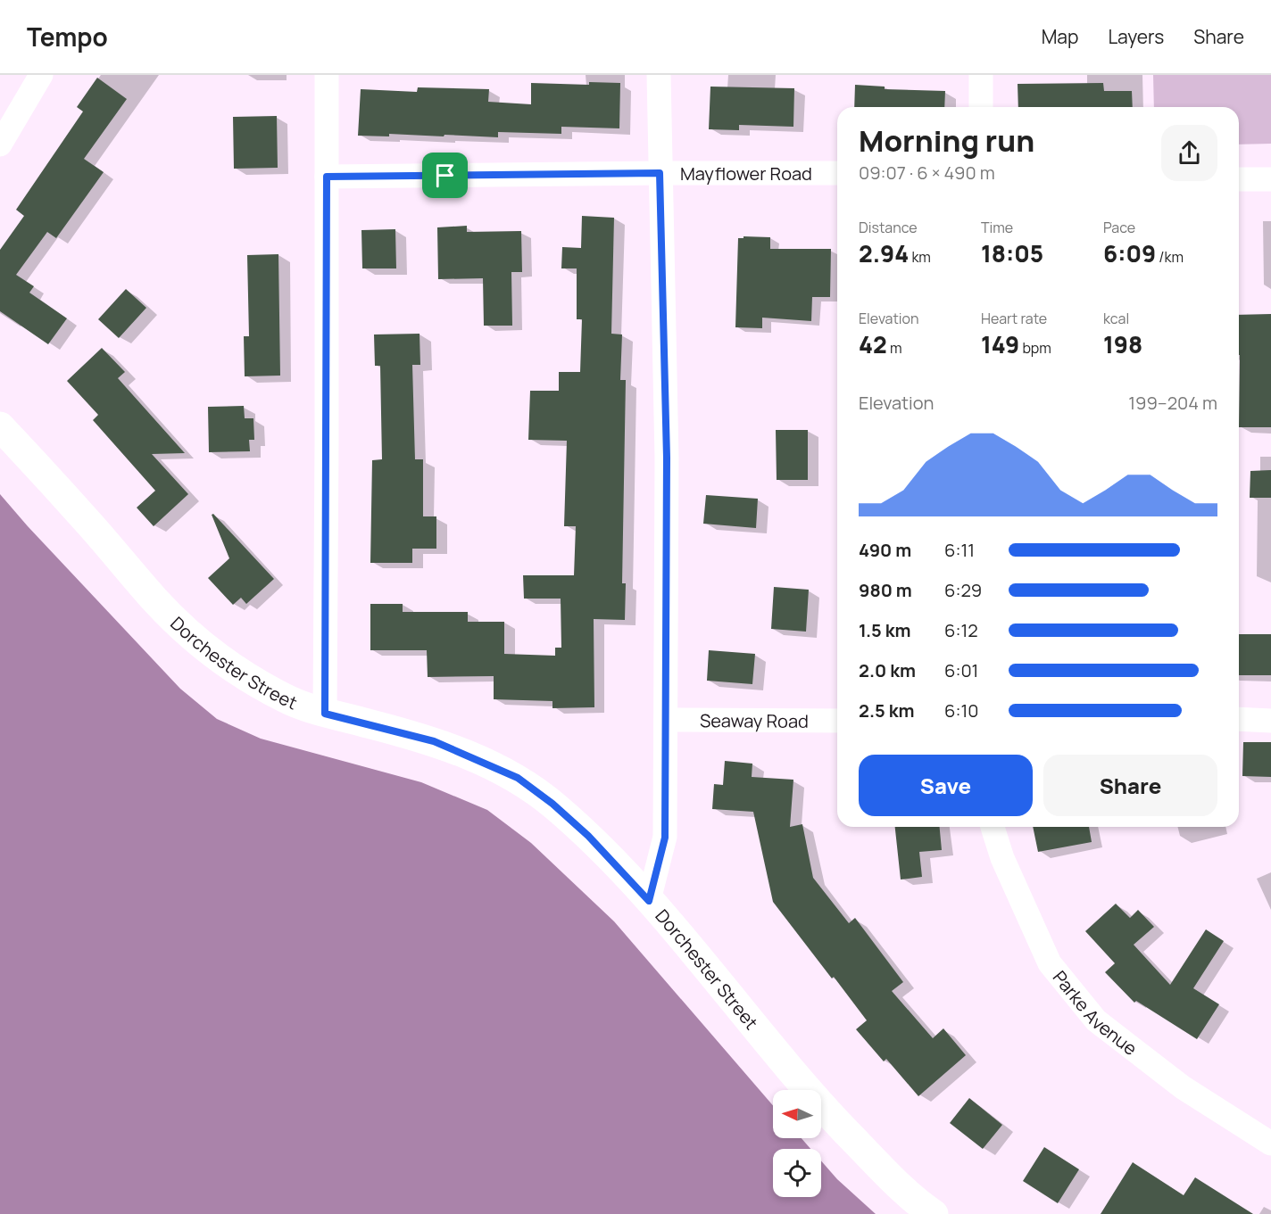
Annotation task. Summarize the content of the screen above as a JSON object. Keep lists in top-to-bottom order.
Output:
{
  "streets": {
    "street": [
      "Mayflower Road",
      "Dorchester Street",
      "Seaway Road",
      "Parke Avenue"
    ]
  },
  "north": "left",
  "page": {
    "header": "Tempo",
    "nav": ["Map", "Layers", "Share"],
    "heading": ["Morning run", "09:07 · 6 × 490 m"],
    "stats": [
      ["Distance", "2.94 km"],
      ["Time", "18:05"],
      ["Pace", "6:09 /km"],
      ["Elevation", "42 m"],
      ["Heart rate", "149 bpm"],
      ["kcal", "198"]
    ],
    "chart": ["Elevation", "199–204 m"],
    "list": [
      {
        "name": "490 m",
        "note": "6:11"
      },
      {
        "name": "980 m",
        "note": "6:29"
      },
      {
        "name": "1.5 km",
        "note": "6:12"
      },
      {
        "name": "2.0 km",
        "note": "6:01"
      },
      {
        "name": "2.5 km",
        "note": "6:10"
      }
    ],
    "buttons": ["Save", "Share"]
  }
}
